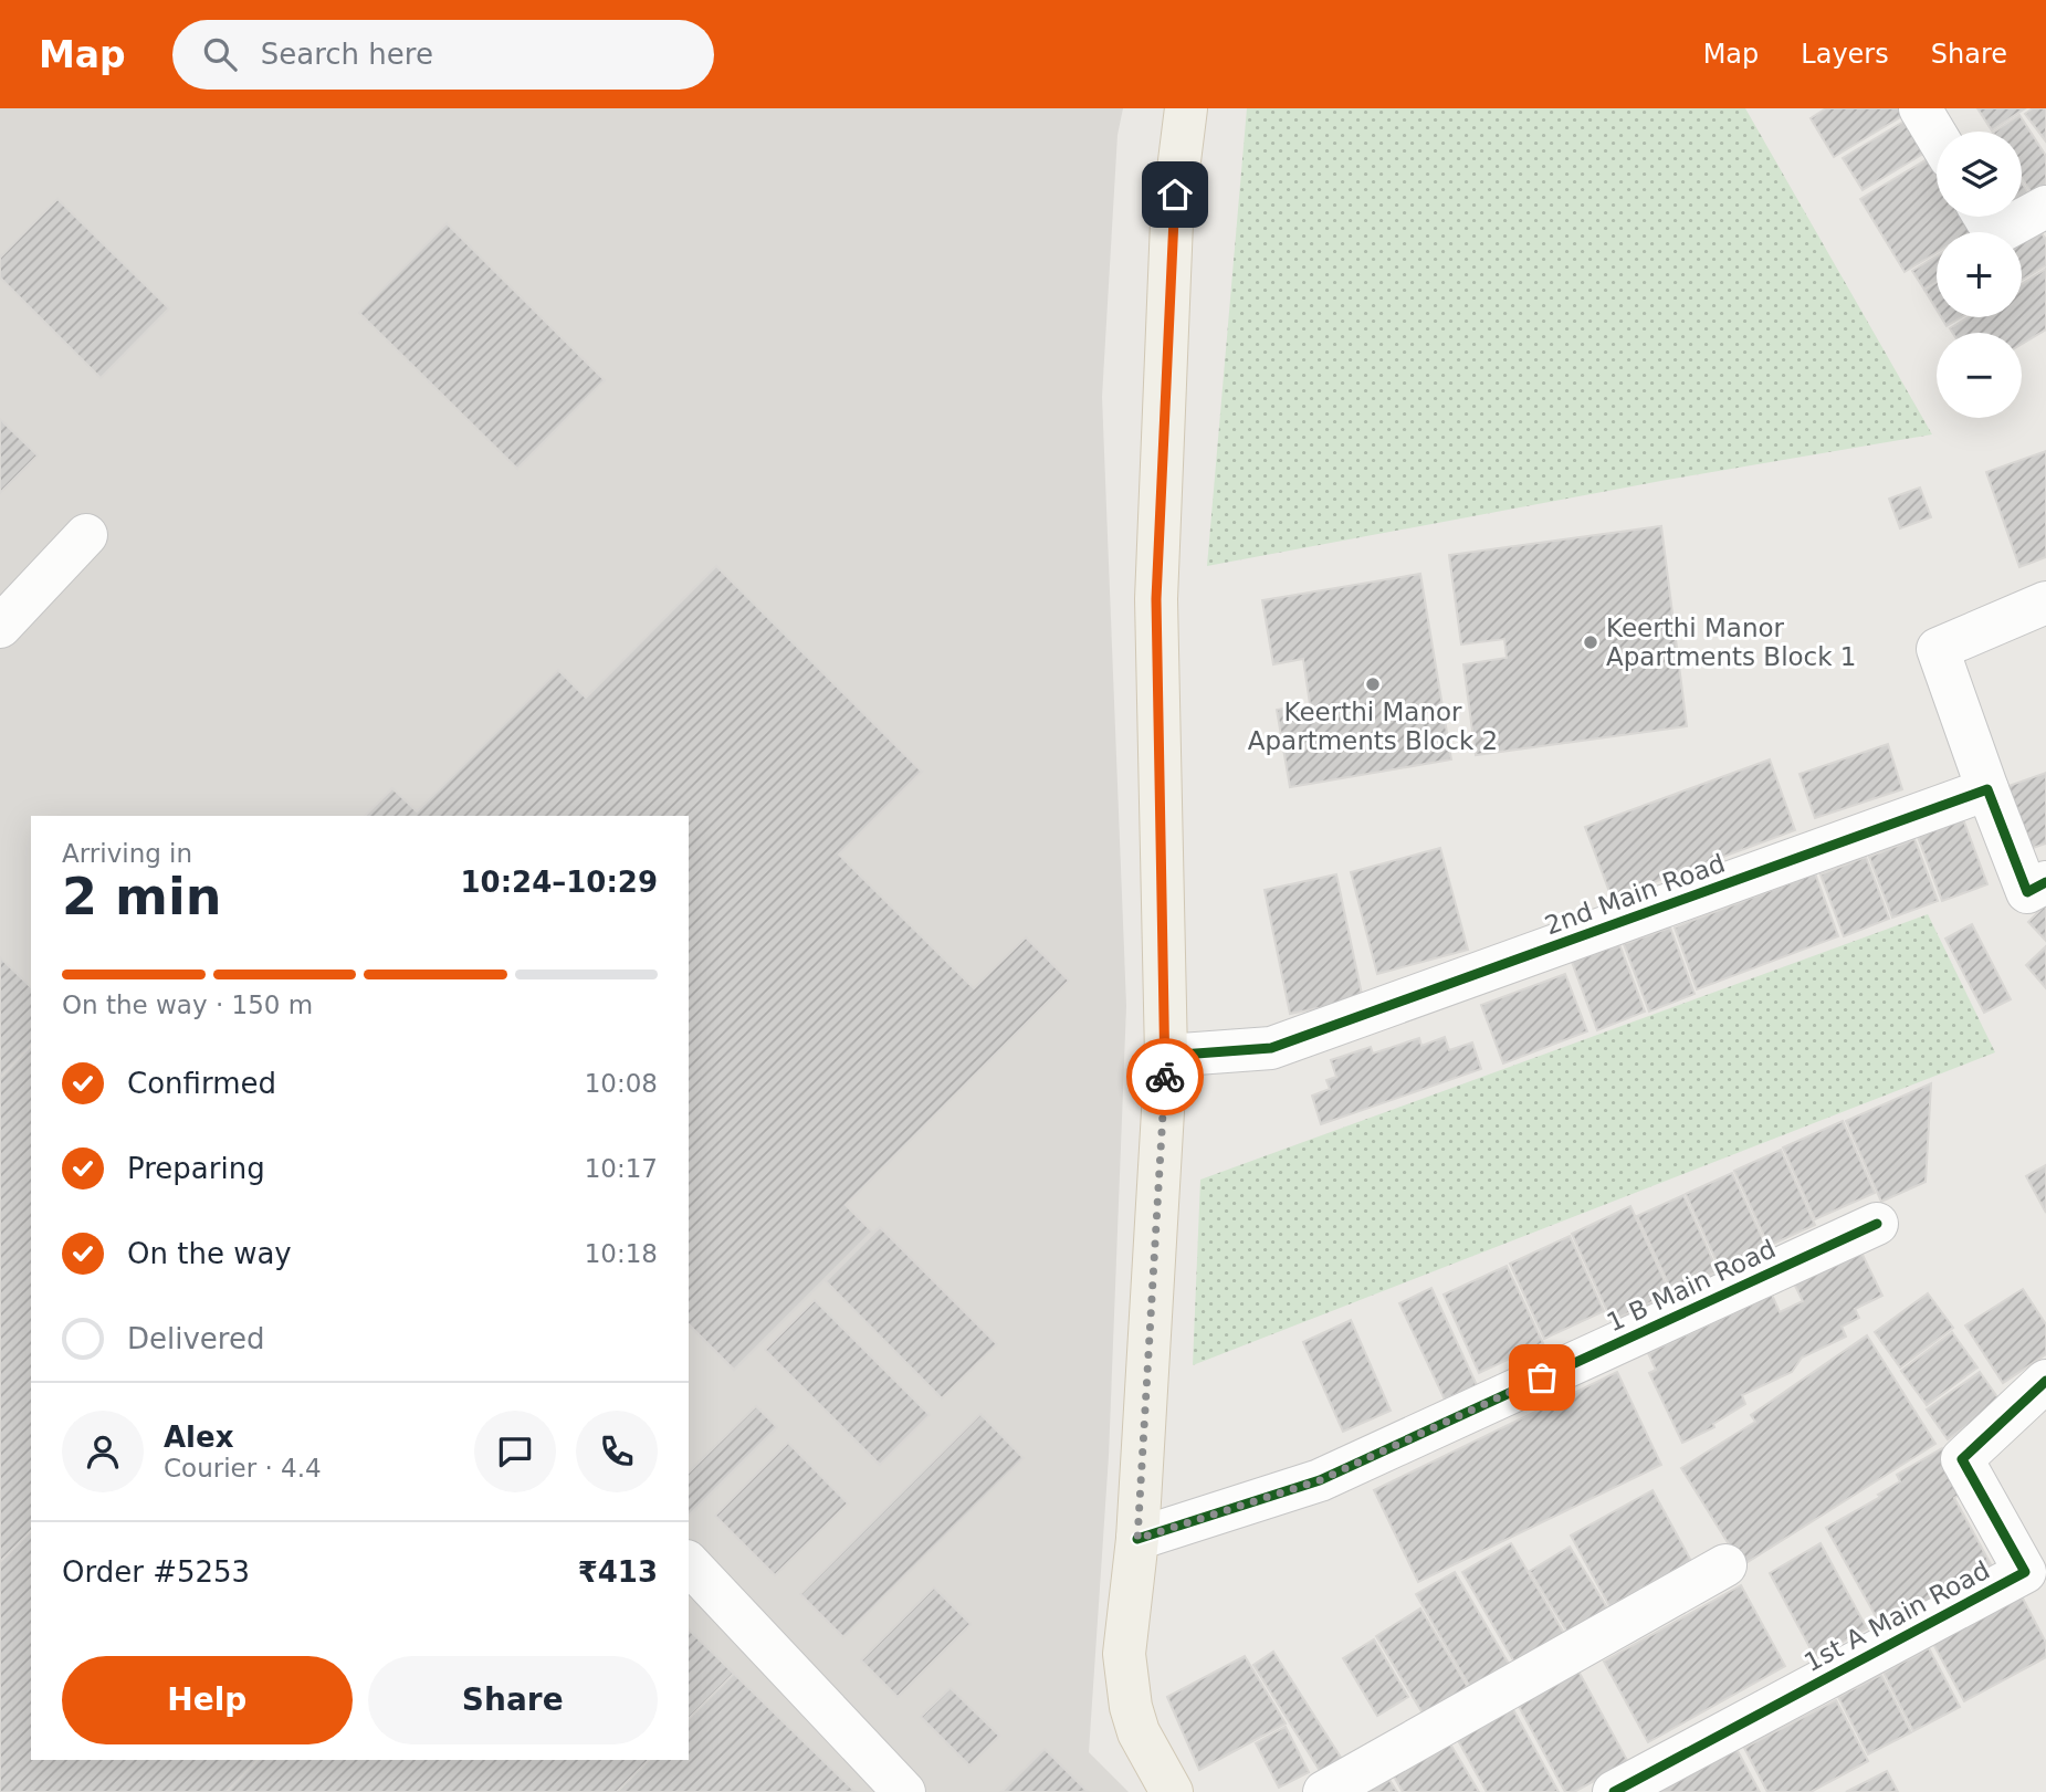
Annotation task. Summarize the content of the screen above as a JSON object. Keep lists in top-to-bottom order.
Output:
{
  "streets": {
    "street": ["2nd Main Road", "1 B Main Road", "1st A Main Road"]
  },
  "places": ["Keerthi Manor Apartments Block 1", "Keerthi Manor Apartments Block 2"],
  "page": {
    "header": "Map",
    "search": "Search here",
    "nav": ["Map", "Layers", "Share"],
    "map_buttons": ["+", "−"],
    "heading": ["2 min", "Arriving in", "10:24–10:29"],
    "panel": [
      "Alex",
      "Courier · 4.4",
      "Order #5253",
      "₹413"
    ],
    "bar": "On the way · 150 m",
    "list": [
      ["Confirmed", "10:08"],
      ["Preparing", "10:17"],
      ["On the way", "10:18"],
      "Delivered"
    ],
    "buttons": ["Help", "Share"]
  }
}
